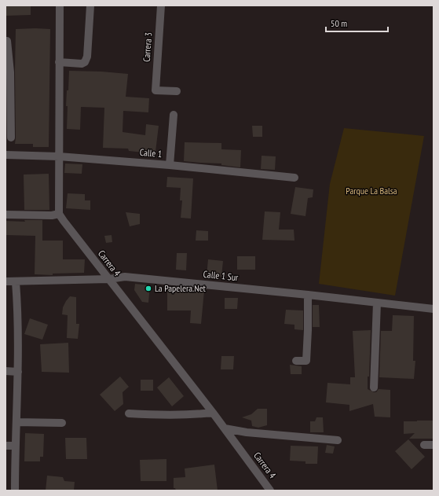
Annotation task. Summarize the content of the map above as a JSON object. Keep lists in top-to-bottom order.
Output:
{
  "streets": {
    "street": [
      "Carrera 3",
      "Calle 1",
      "Carrera 4",
      "Calle 1 Sur"
    ]
  },
  "crossings": [
    ["Carrera 4", "Calle 1 Sur"]
  ],
  "parks": ["Parque La Balsa"],
  "places": ["La Papelera.Net"],
  "scale_bar": "50 m"
}
